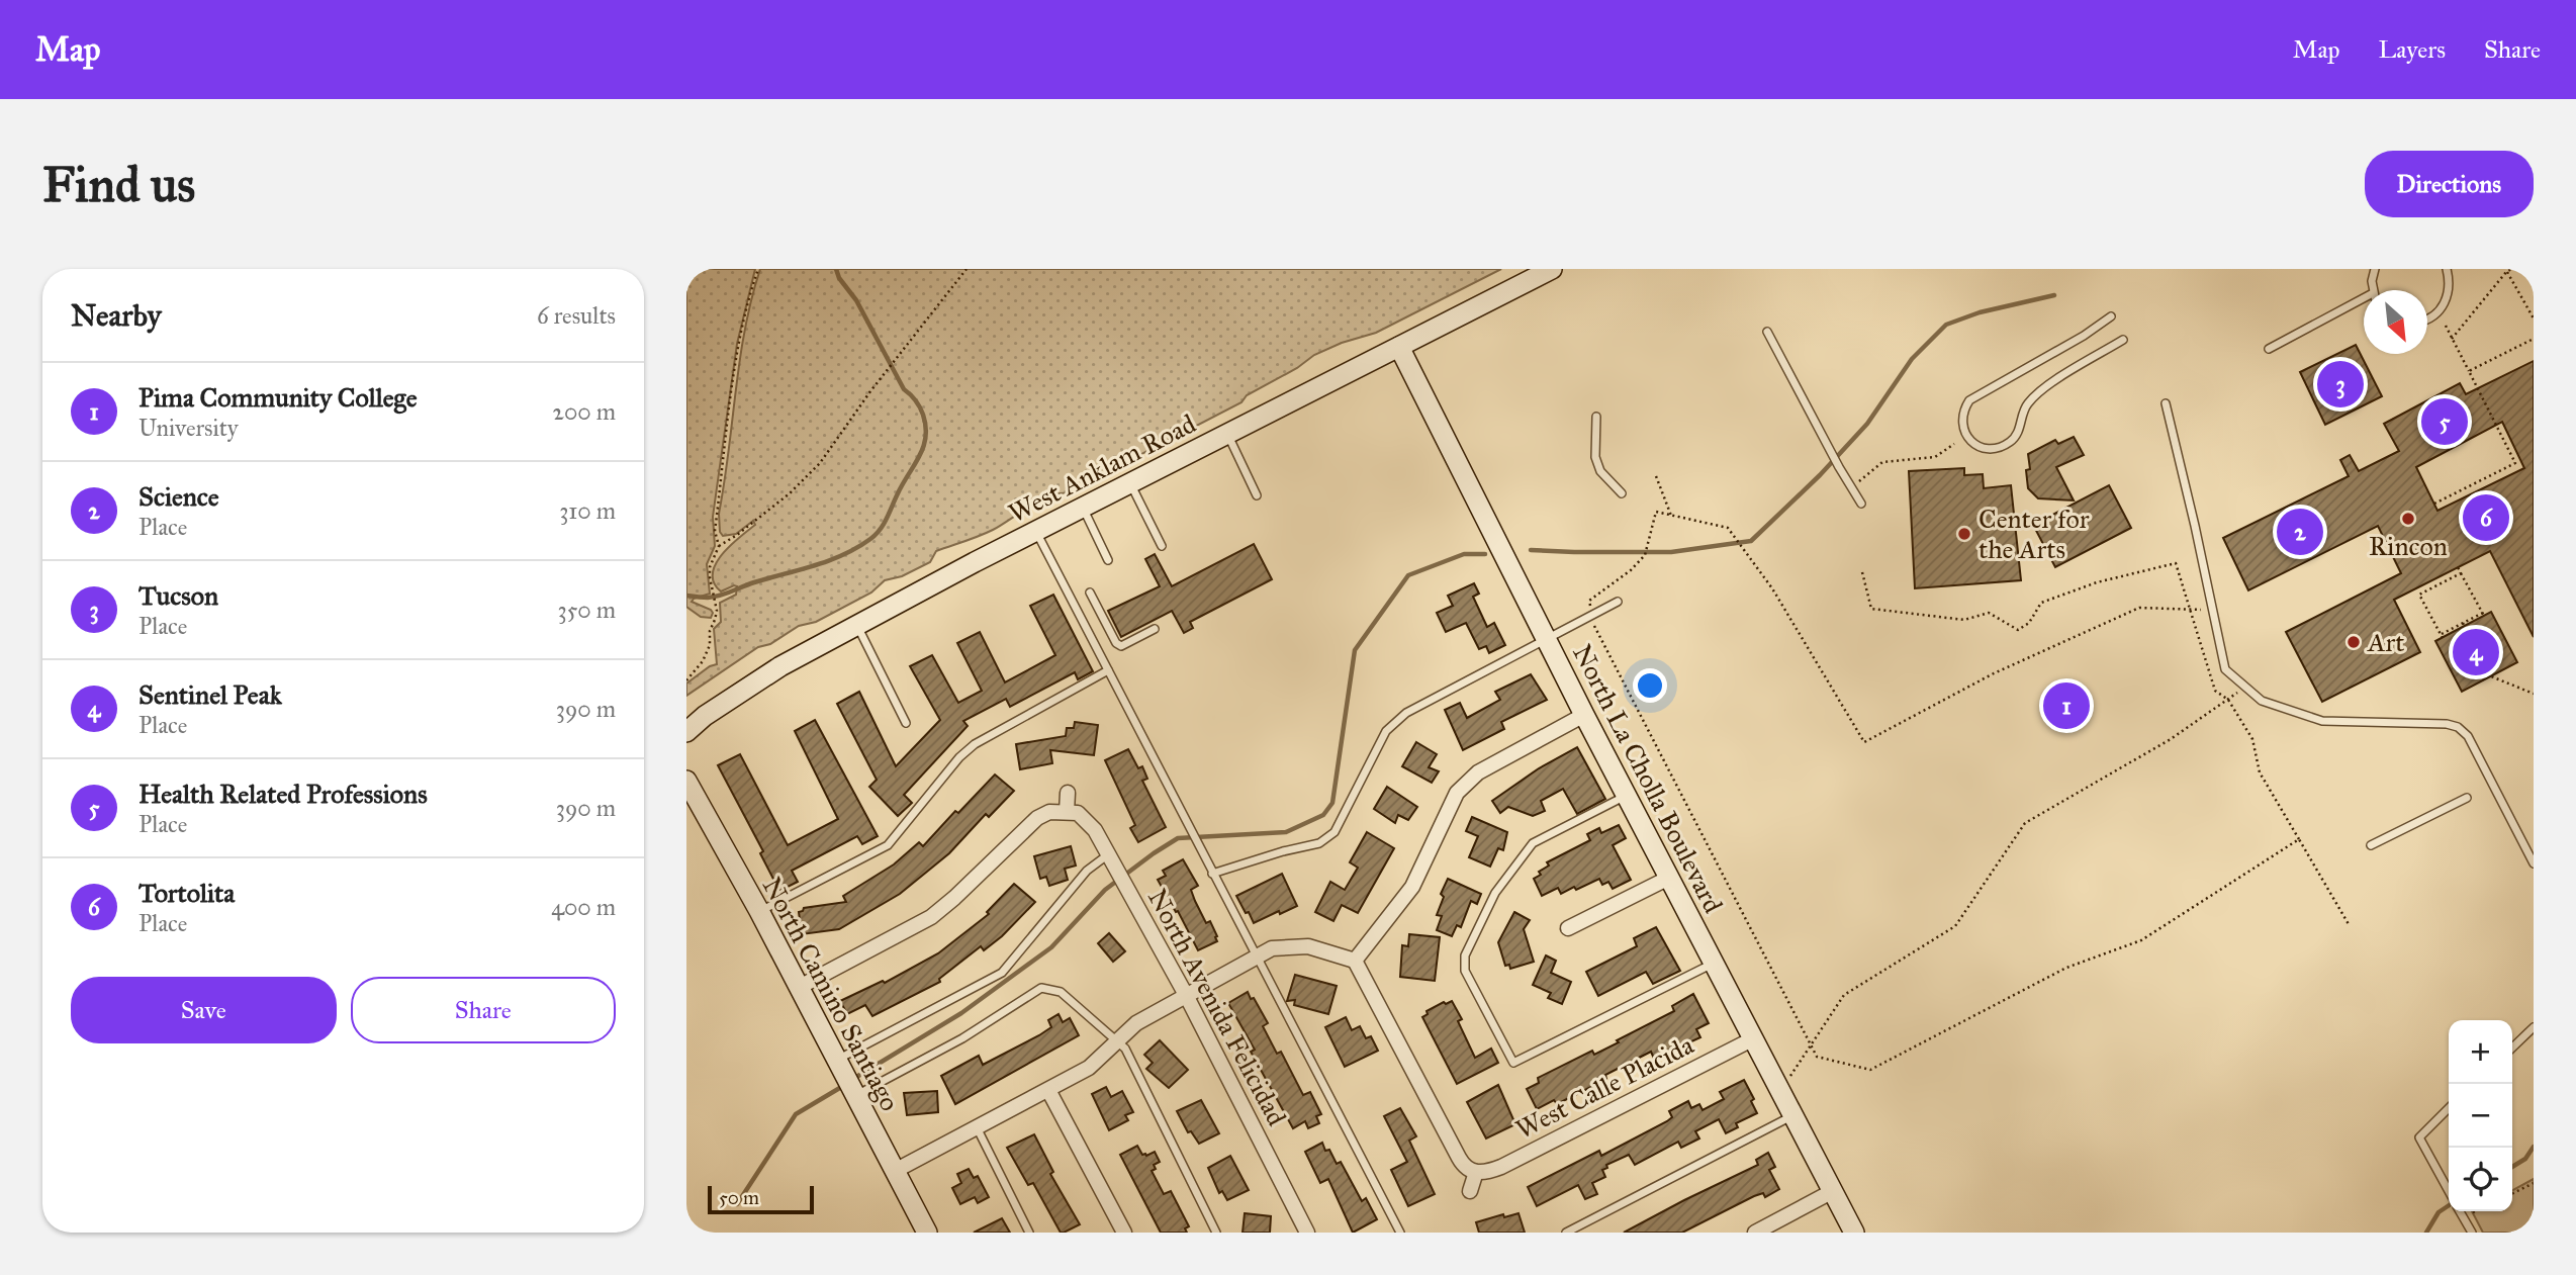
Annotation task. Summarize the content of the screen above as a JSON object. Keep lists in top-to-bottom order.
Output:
{
  "streets": {
    "street": [
      "West Anklam Road",
      "North La Cholla Boulevard",
      "North Camino Santiago",
      "North Avenida Felicidad",
      "West Calle Placida"
    ]
  },
  "crossings": [
    ["West Anklam Road", "North La Cholla Boulevard"],
    ["North La Cholla Boulevard", "West Calle Placida"]
  ],
  "places": ["Rincon", "Center for the Arts", "Art"],
  "scale_bar": "50 m",
  "north": "bottom right",
  "page": {
    "header": "Map",
    "nav": ["Map", "Layers", "Share"],
    "buttons": [
      "Directions",
      ["Save", "Share"]
    ],
    "title": "Find us",
    "heading": ["Nearby", "6 results"],
    "pins": [
      "3",
      "5",
      "6",
      "2",
      "4",
      "1"
    ],
    "list": [
      {
        "mark": "1",
        "name": "Pima Community College",
        "note": "University",
        "value": "200 m"
      },
      {
        "mark": "2",
        "name": "Science",
        "note": "Place",
        "value": "310 m"
      },
      {
        "mark": "3",
        "name": "Tucson",
        "note": "Place",
        "value": "350 m"
      },
      {
        "mark": "4",
        "name": "Sentinel Peak",
        "note": "Place",
        "value": "390 m"
      },
      {
        "mark": "5",
        "name": "Health Related Professions",
        "note": "Place",
        "value": "390 m"
      },
      {
        "mark": "6",
        "name": "Tortolita",
        "note": "Place",
        "value": "400 m"
      }
    ],
    "map_buttons": ["+", "−"],
    "scale": "50 m"
  }
}
